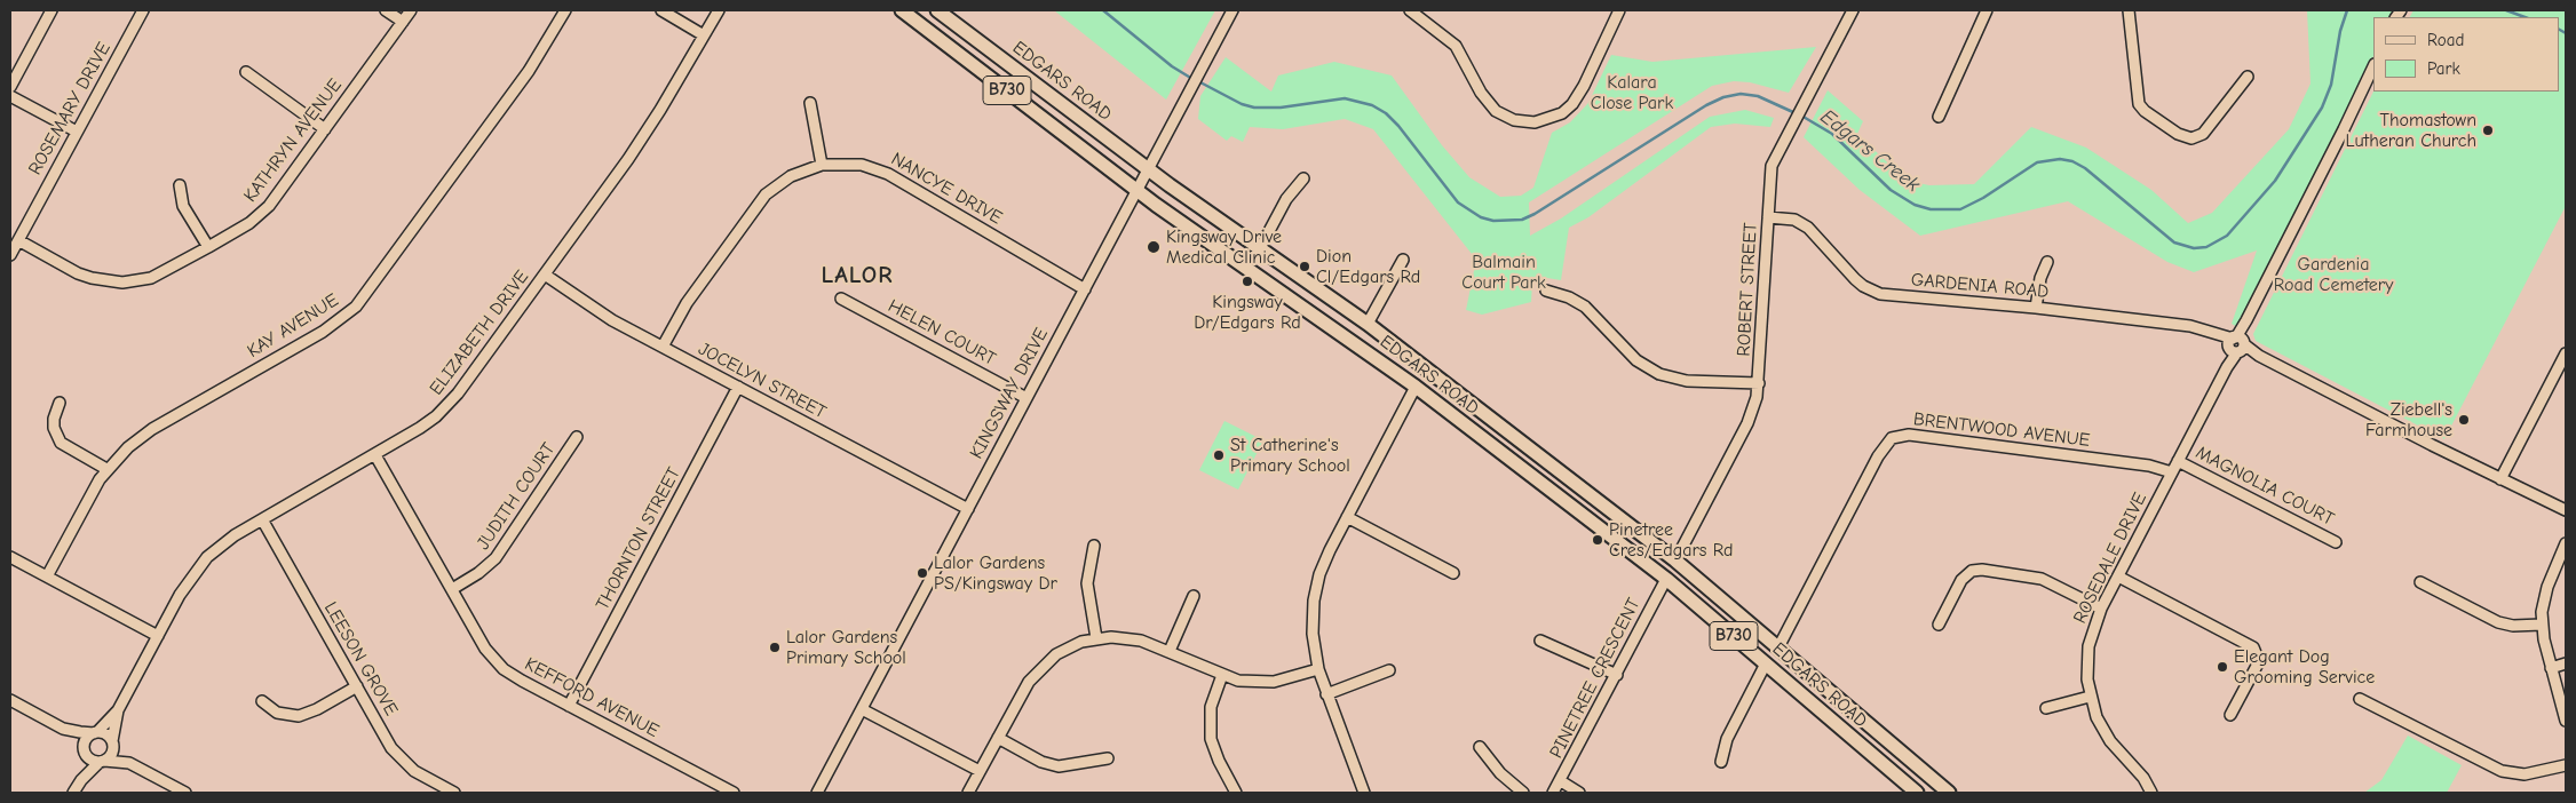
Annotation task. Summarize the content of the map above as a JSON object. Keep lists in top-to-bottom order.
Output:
{
  "streets": {
    "main road": ["EDGARS ROAD", "B730"],
    "street": [
      "ROSEMARY DRIVE",
      "KATHRYN AVENUE",
      "NANCYE DRIVE",
      "GARDENIA ROAD",
      "ROBERT STREET",
      "KAY AVENUE",
      "ELIZABETH DRIVE",
      "HELEN COURT",
      "JOCELYN STREET",
      "KINGSWAY DRIVE",
      "BRENTWOOD AVENUE",
      "MAGNOLIA COURT",
      "JUDITH COURT",
      "THORNTON STREET",
      "ROSEDALE DRIVE",
      "LEESON GROVE",
      "PINETREE CRESCENT",
      "KEFFORD AVENUE"
    ]
  },
  "crossings": [
    ["EDGARS ROAD", "ROBERT STREET"],
    ["EDGARS ROAD", "KINGSWAY DRIVE"],
    ["EDGARS ROAD", "BRENTWOOD AVENUE"],
    ["EDGARS ROAD", "PINETREE CRESCENT"],
    ["ROSEMARY DRIVE", "KATHRYN AVENUE"],
    ["NANCYE DRIVE", "JOCELYN STREET"],
    ["NANCYE DRIVE", "KINGSWAY DRIVE"],
    ["GARDENIA ROAD", "ROBERT STREET"],
    ["GARDENIA ROAD", "ROSEDALE DRIVE"],
    ["ELIZABETH DRIVE", "JOCELYN STREET"],
    ["ELIZABETH DRIVE", "LEESON GROVE"],
    ["ELIZABETH DRIVE", "KEFFORD AVENUE"],
    ["HELEN COURT", "KINGSWAY DRIVE"],
    ["JOCELYN STREET", "KINGSWAY DRIVE"],
    ["JOCELYN STREET", "THORNTON STREET"],
    ["BRENTWOOD AVENUE", "ROSEDALE DRIVE"],
    ["MAGNOLIA COURT", "ROSEDALE DRIVE"],
    ["JUDITH COURT", "KEFFORD AVENUE"],
    ["THORNTON STREET", "KEFFORD AVENUE"]
  ],
  "districts": ["LALOR"],
  "water": ["Edgars Creek"],
  "parks": ["Kalara Close Park", "Balmain Court Park", "Gardenia Road Cemetery"],
  "places": [
    "Thomastown Lutheran Church",
    "Kingsway Drive Medical Clinic",
    "Dion Cl/Edgars Rd",
    "Kingsway Dr/Edgars Rd",
    "Ziebell's Farmhouse",
    "St Catherine's Primary School",
    "Pinetree Cres/Edgars Rd",
    "Lalor Gardens PS/Kingsway Dr",
    "Lalor Gardens Primary School",
    "Elegant Dog Grooming Service"
  ],
  "legend": ["Road", "Park"]
}
